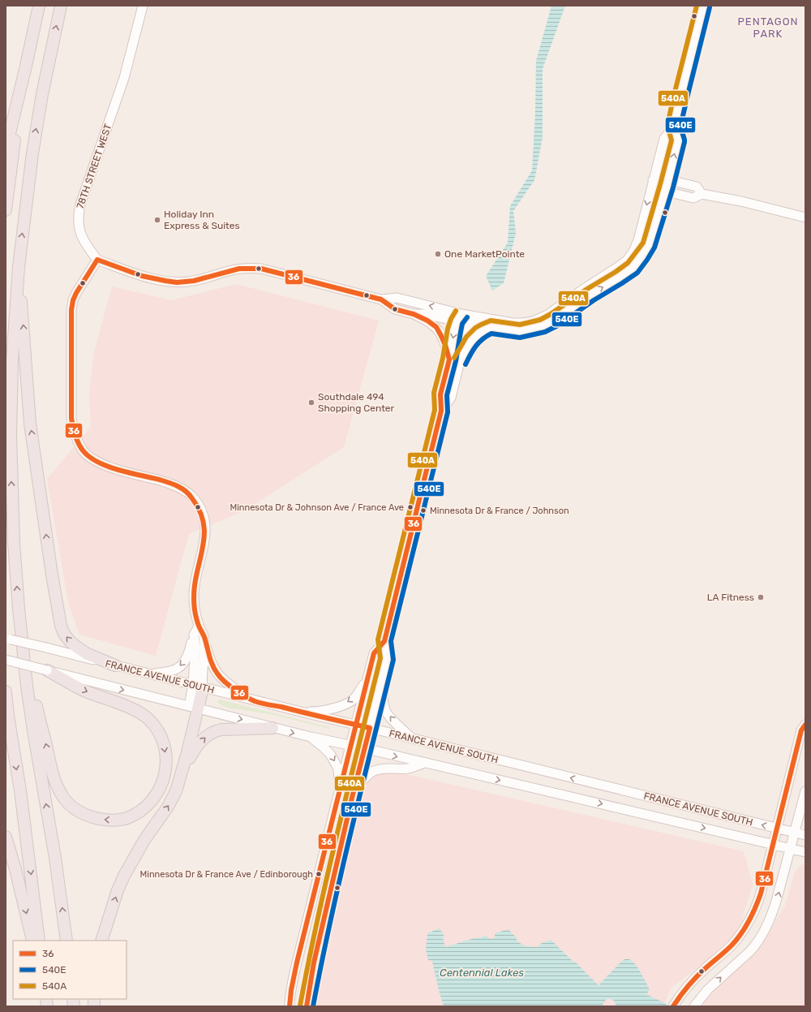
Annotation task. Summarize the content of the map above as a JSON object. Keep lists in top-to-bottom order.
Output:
{
  "streets": {
    "street": ["78TH STREET WEST", "FRANCE AVENUE SOUTH"]
  },
  "districts": ["PENTAGON PARK"],
  "water": ["Centennial Lakes"],
  "places": [
    "Holiday Inn Express & Suites",
    "One MarketPointe",
    "Southdale 494 Shopping Center",
    "Minnesota Dr & Johnson Ave / France Ave",
    "Minnesota Dr & France / Johnson",
    "LA Fitness",
    "Minnesota Dr & France Ave / Edinborough"
  ],
  "lines": ["transit line 540A", "transit line 540E", "transit line 36"],
  "legend": ["36", "540E", "540A"]
}
